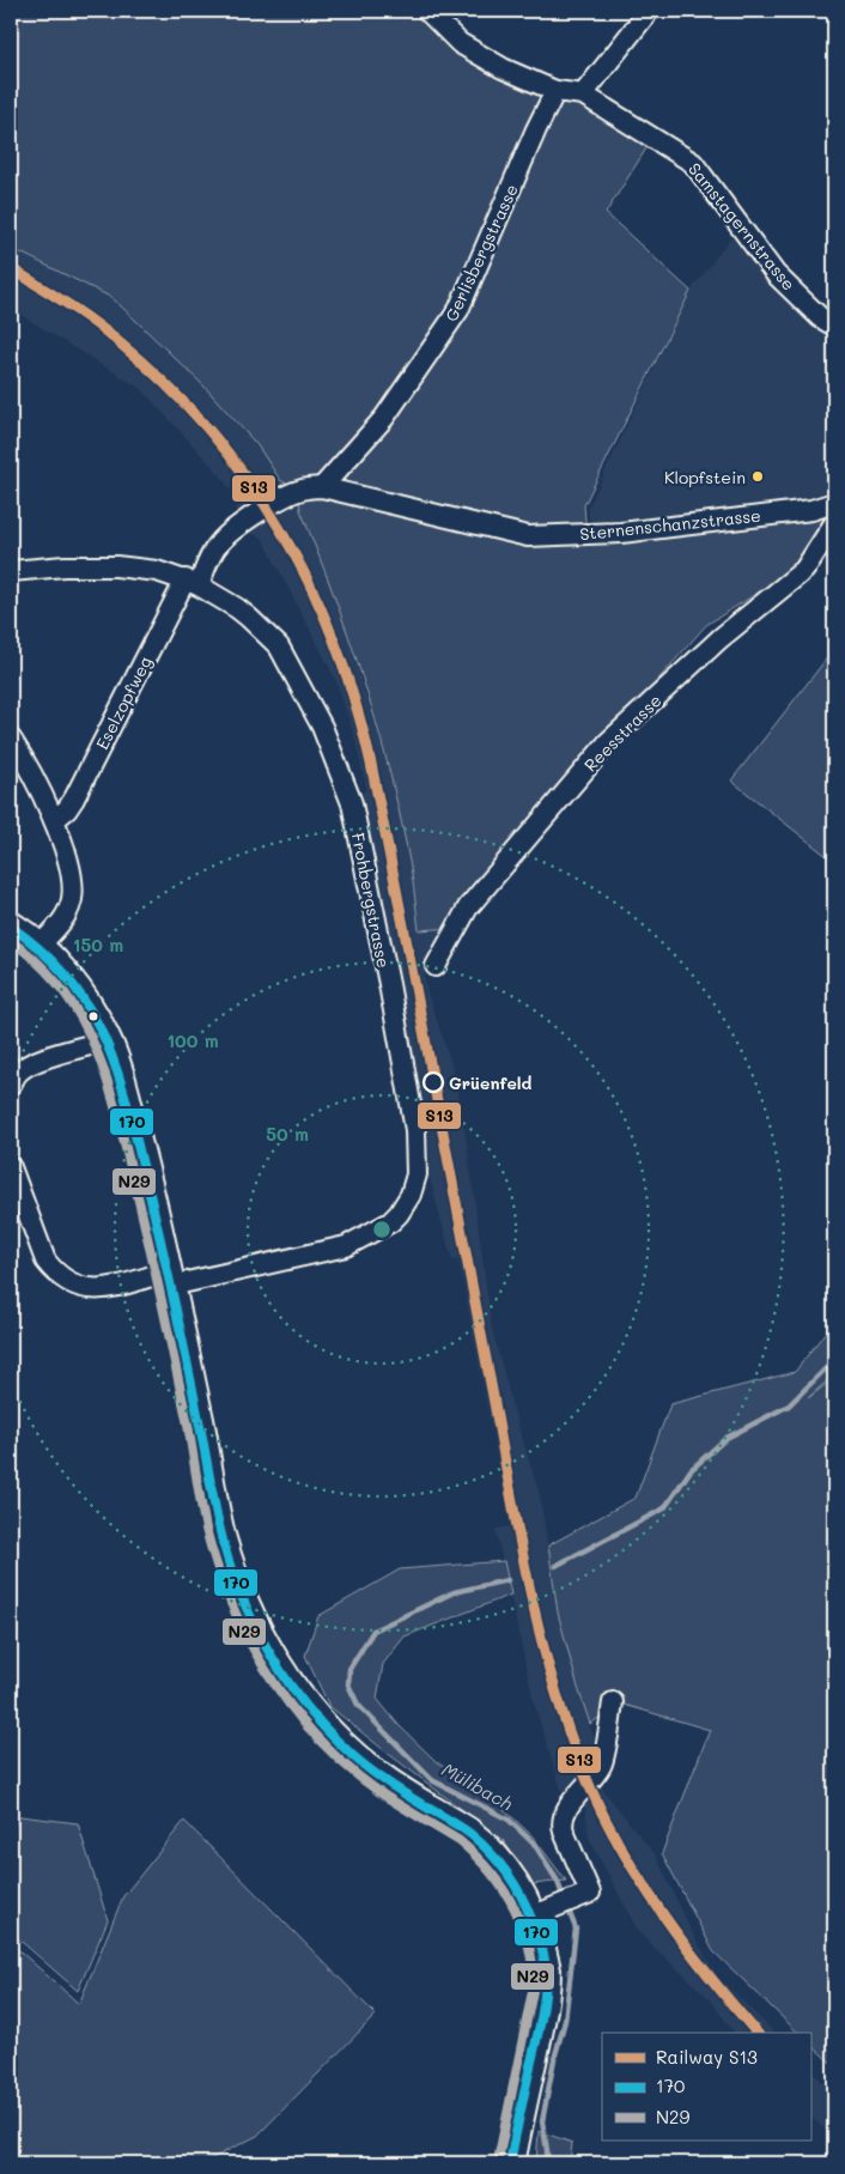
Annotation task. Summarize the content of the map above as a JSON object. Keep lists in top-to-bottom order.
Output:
{
  "streets": {
    "street": [
      "Samstagernstrasse",
      "Gerlisbergstrasse",
      "Sternenschanzstrasse",
      "Eselzopfweg",
      "Reesstrasse",
      "Frohbergstrasse"
    ]
  },
  "crossings": [
    ["Gerlisbergstrasse", "Sternenschanzstrasse"],
    ["Sternenschanzstrasse", "Eselzopfweg"],
    ["Eselzopfweg", "Frohbergstrasse"]
  ],
  "water": ["Mülibach"],
  "places": ["Klopfstein", "Grüenfeld"],
  "lines": ["rail line S13", "transit line 170", "transit line N29"],
  "legend": ["Railway S13", "170", "N29"],
  "rings": ["150 m", "100 m", "50 m"]
}
